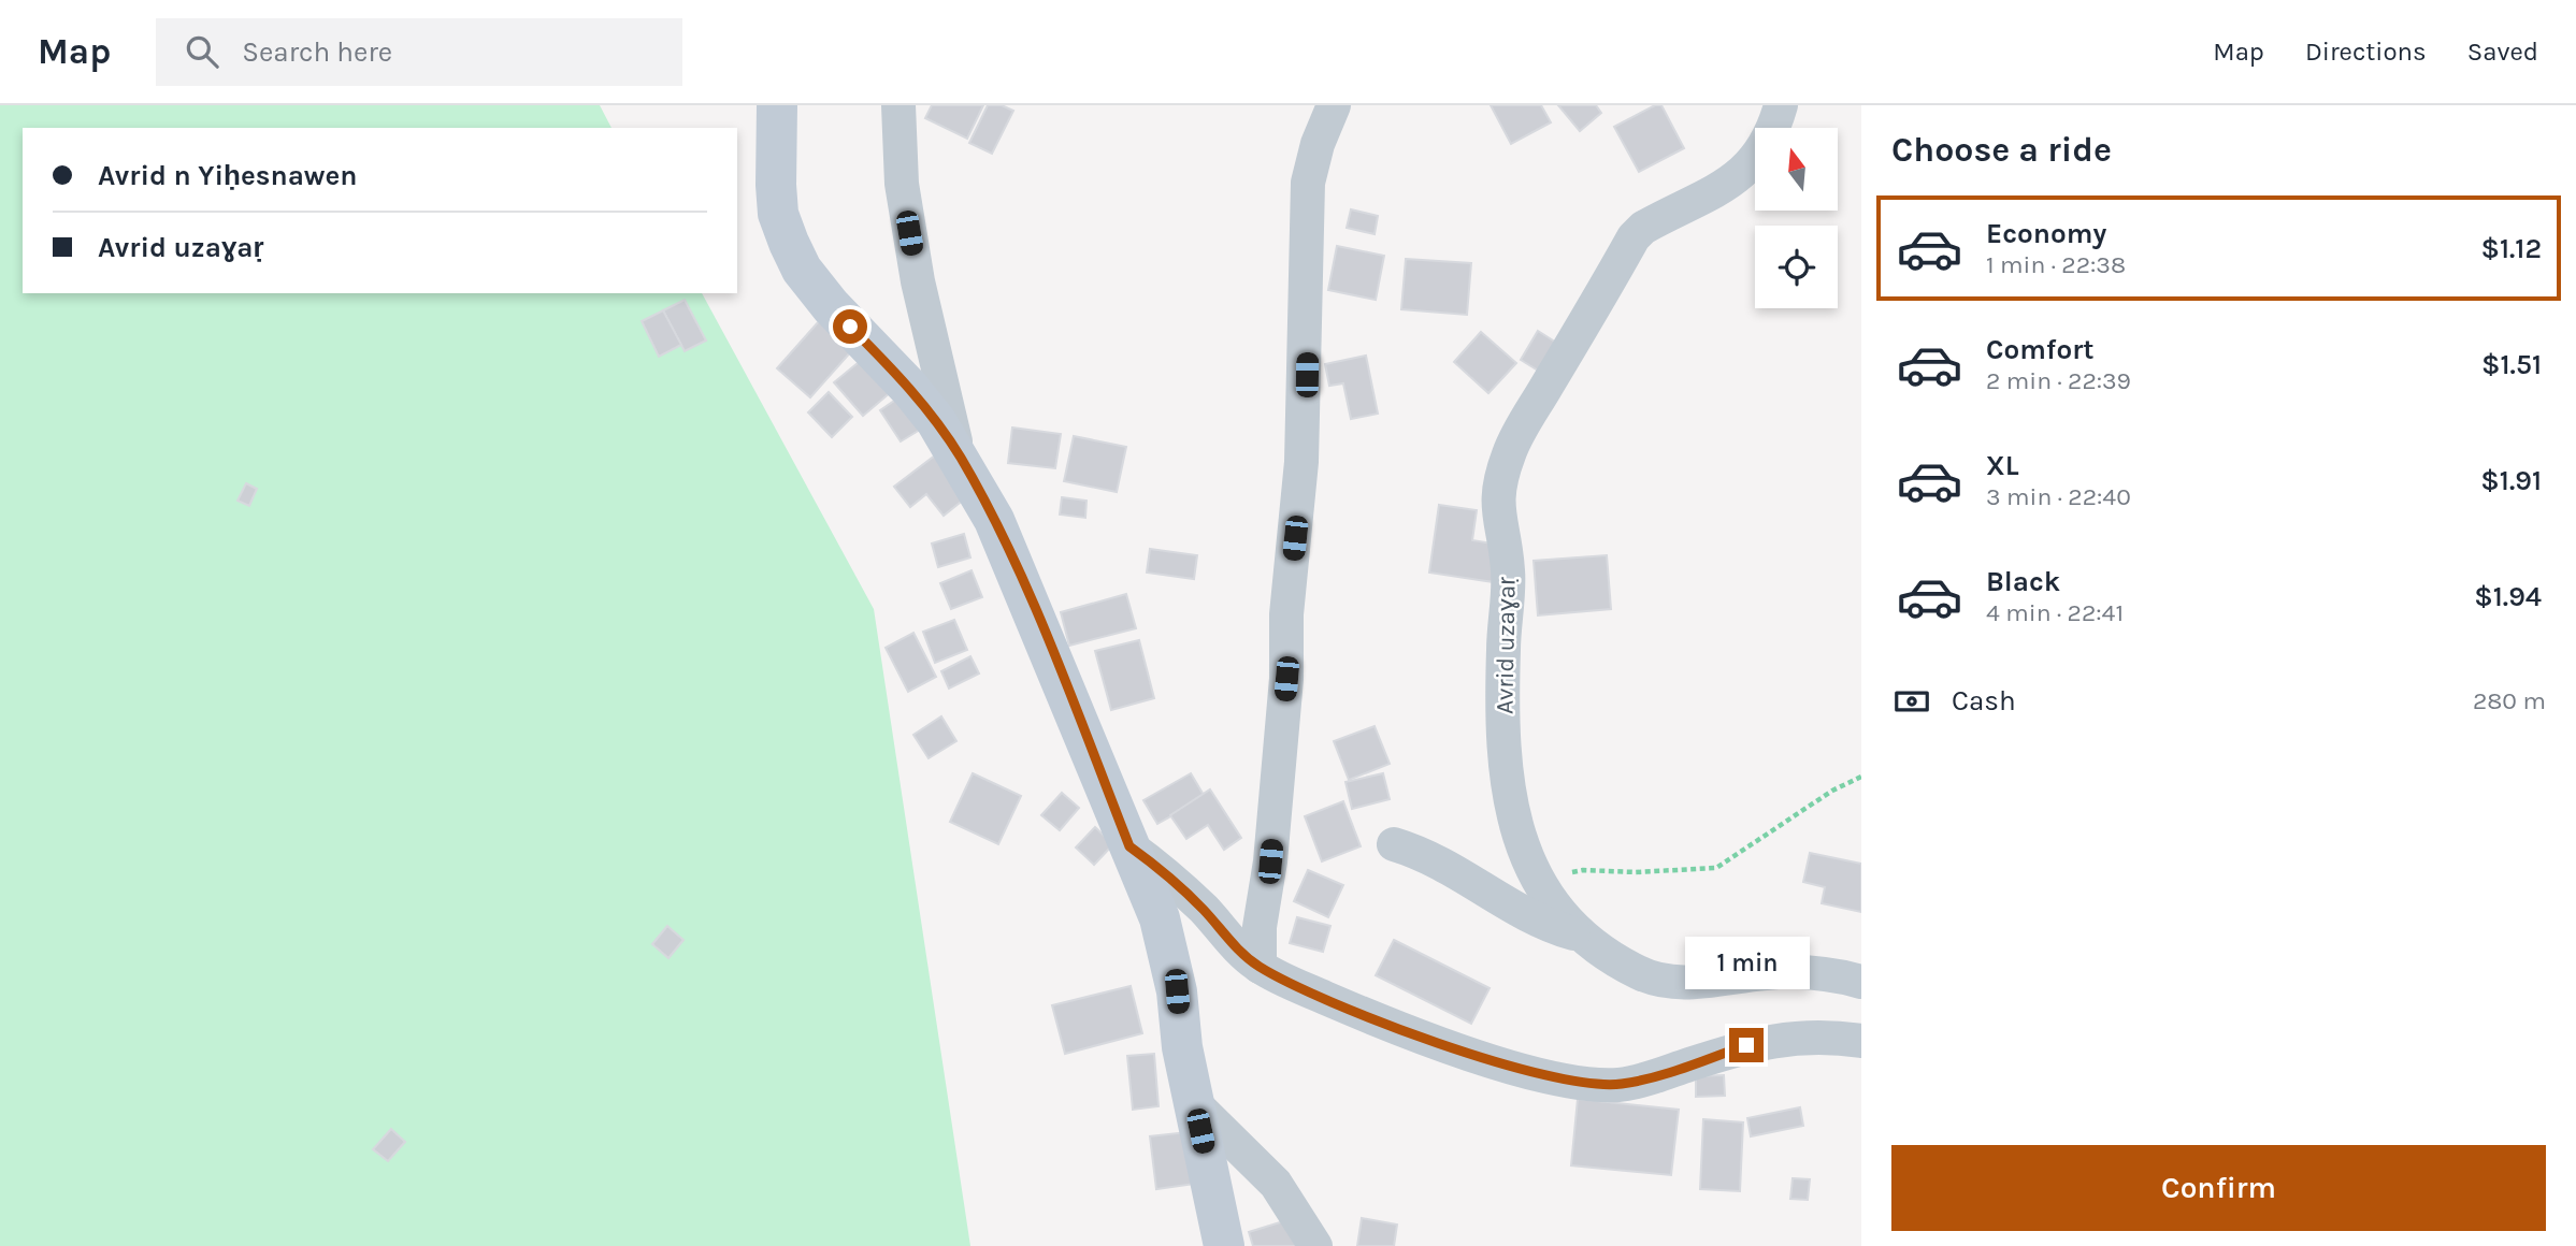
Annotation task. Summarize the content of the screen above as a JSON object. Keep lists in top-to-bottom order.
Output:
{
  "streets": {
    "street": ["Avrid uzaɣaṛ"]
  },
  "north": "top",
  "page": {
    "header": "Map",
    "search": "Search here",
    "nav": ["Map", "Directions", "Saved"],
    "heading": "Choose a ride",
    "banner": ["Avrid n Yiḥesnawen", "Avrid uzaɣaṛ"],
    "list": [
      {
        "name": "Economy",
        "note": "1 min · 22:38",
        "value": "$1.12"
      },
      {
        "name": "Comfort",
        "note": "2 min · 22:39",
        "value": "$1.51"
      },
      {
        "name": "XL",
        "note": "3 min · 22:40",
        "value": "$1.91"
      },
      {
        "name": "Black",
        "note": "4 min · 22:41",
        "value": "$1.94"
      }
    ],
    "pay": ["Cash", "280 m"],
    "bubble": "1 min",
    "buttons": "Confirm"
  }
}
